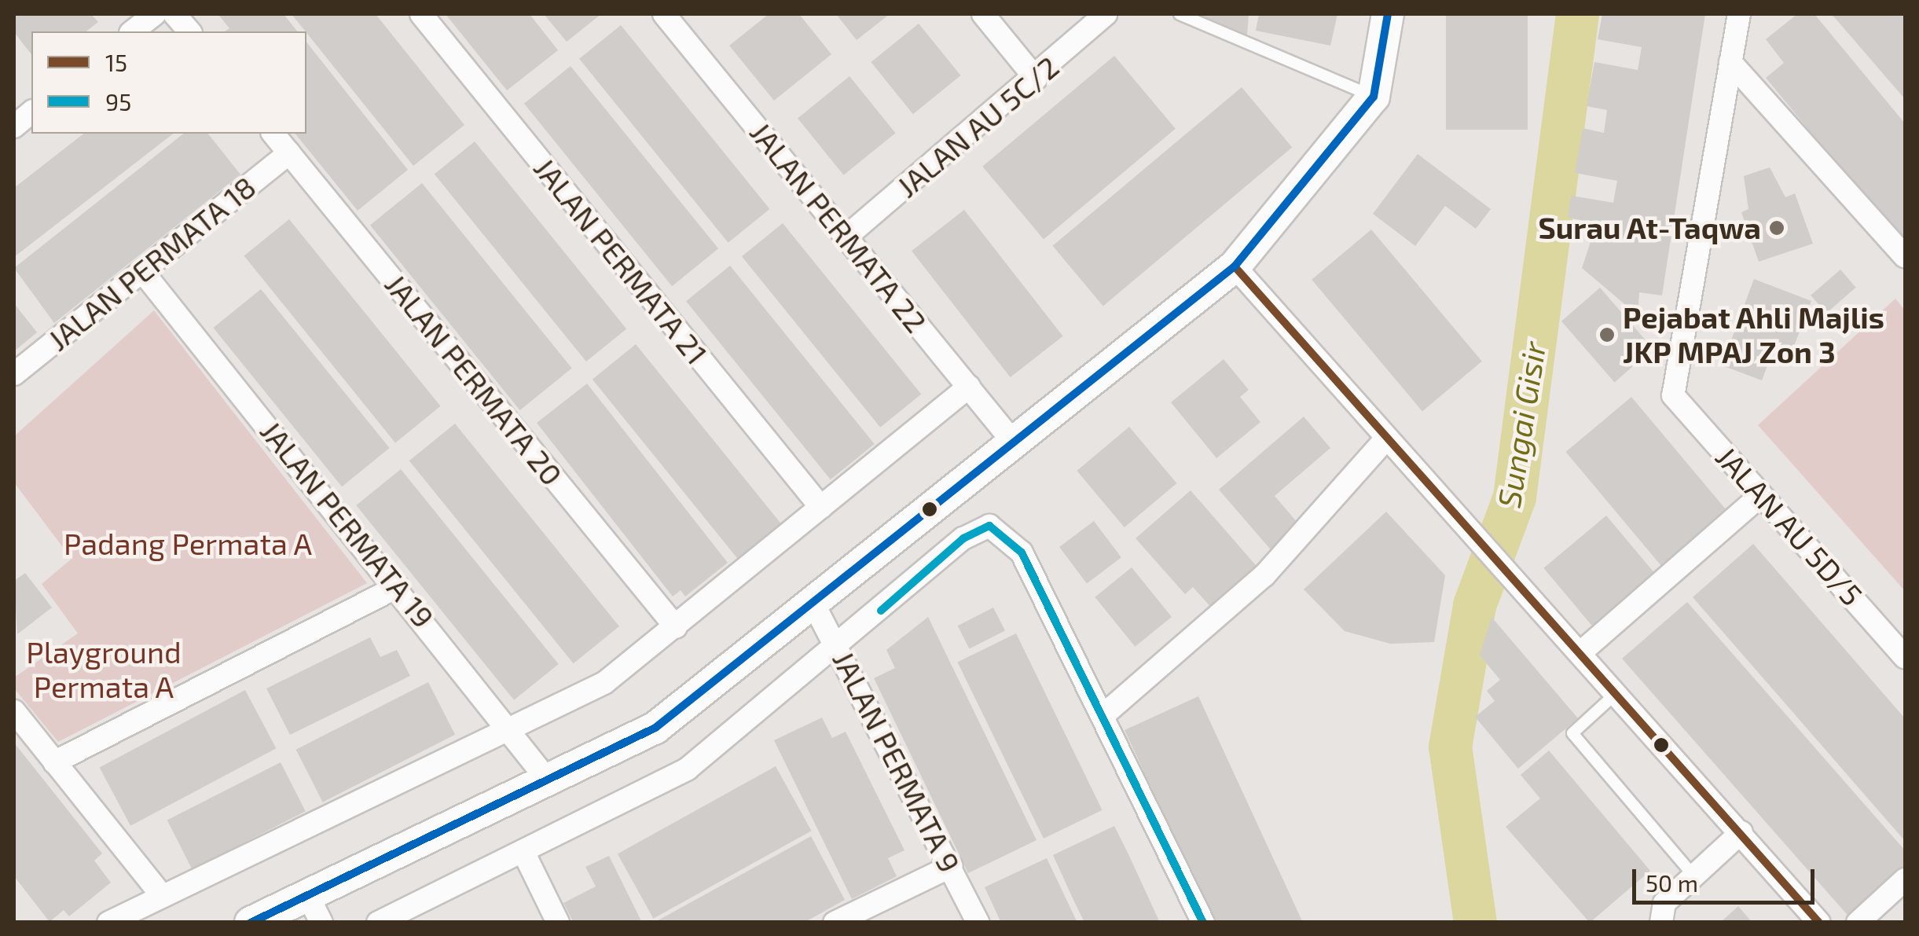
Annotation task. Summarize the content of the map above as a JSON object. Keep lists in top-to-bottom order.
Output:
{
  "streets": {
    "street": [
      "JALAN AU 5C/2",
      "JALAN PERMATA 22",
      "JALAN PERMATA 21",
      "JALAN PERMATA 18",
      "JALAN PERMATA 20",
      "JALAN PERMATA 19",
      "JALAN AU 5D/5",
      "JALAN PERMATA 9"
    ]
  },
  "crossings": [
    ["JALAN AU 5C/2", "JALAN PERMATA 22"],
    ["JALAN PERMATA 18", "JALAN PERMATA 20"],
    ["JALAN PERMATA 18", "JALAN PERMATA 19"]
  ],
  "water": ["Sungai Gisir"],
  "parks": ["Padang Permata A", "Playground Permata A"],
  "places": ["Surau At-Taqwa", "Pejabat Ahli Majlis JKP MPAJ Zon 3"],
  "lines": ["transit line 15", "transit line 95"],
  "legend": ["15", "95"],
  "scale_bar": "50 m"
}
